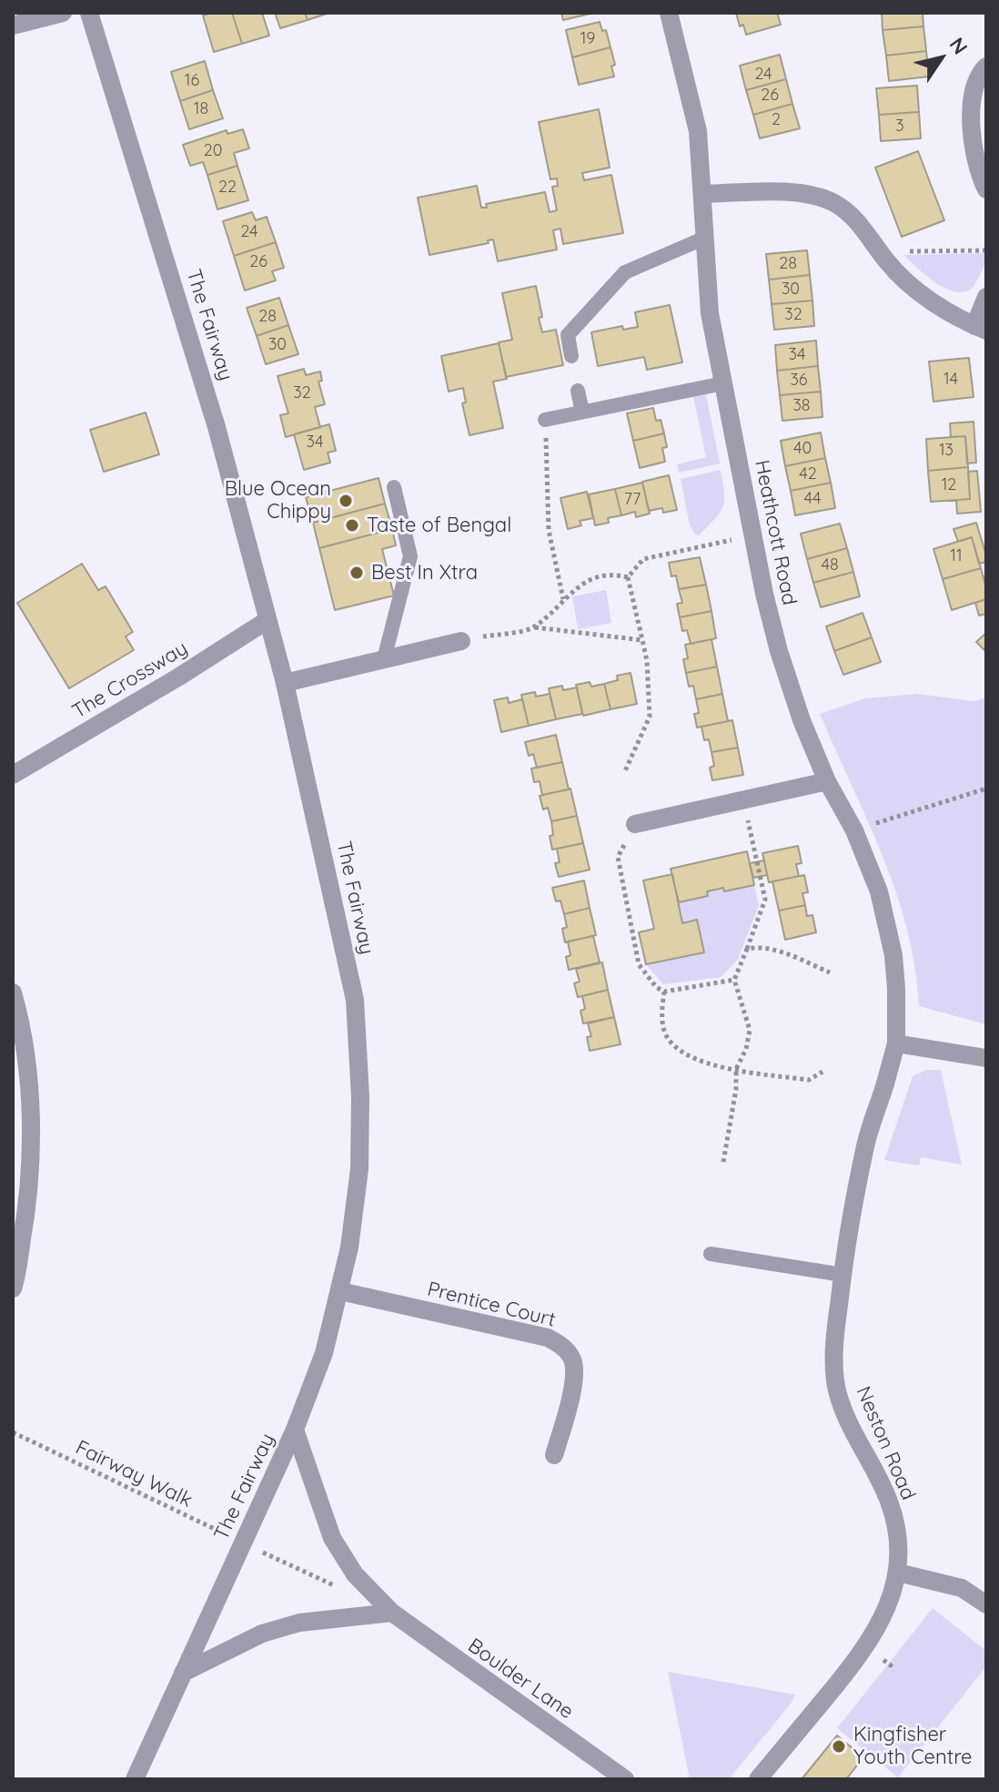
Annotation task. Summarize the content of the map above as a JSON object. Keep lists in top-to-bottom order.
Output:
{
  "streets": {
    "street": [
      "The Fairway",
      "Heathcott Road",
      "The Crossway",
      "Prentice Court",
      "Neston Road",
      "Boulder Lane"
    ],
    "path": ["Fairway Walk"]
  },
  "crossings": [
    ["The Fairway", "The Crossway"],
    ["The Fairway", "Prentice Court"],
    ["The Fairway", "Fairway Walk"],
    ["The Fairway", "Boulder Lane"],
    ["Heathcott Road", "Neston Road"]
  ],
  "places": [
    "Blue Ocean Chippy",
    "Taste of Bengal",
    "Best In Xtra",
    "Kingfisher Youth Centre"
  ],
  "house_numbers": [
    "19",
    "24",
    "16",
    "26",
    "18",
    "2",
    "3",
    "20",
    "22",
    "24",
    "26",
    "28",
    "30",
    "32",
    "28",
    "30",
    "34",
    "14",
    "36",
    "32",
    "38",
    "34",
    "40",
    "13",
    "42",
    "12",
    "44",
    "77",
    "11",
    "48"
  ],
  "north": "top right"
}
